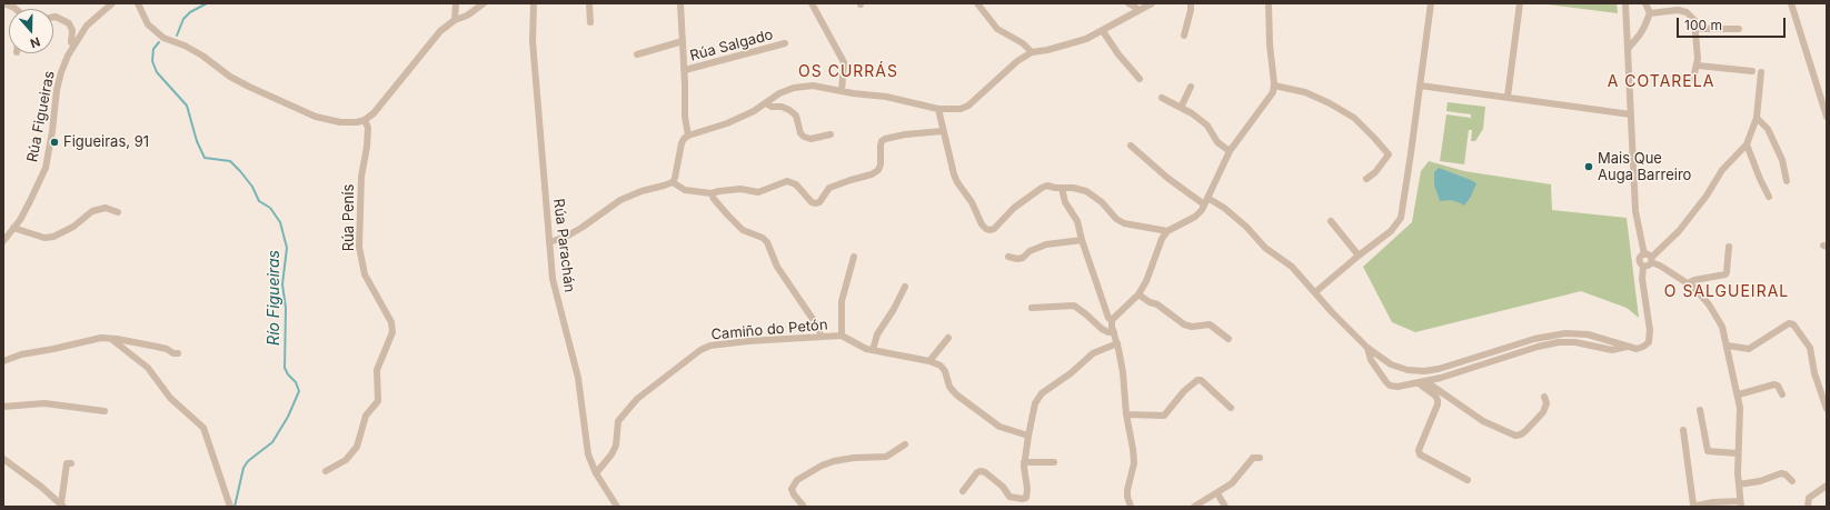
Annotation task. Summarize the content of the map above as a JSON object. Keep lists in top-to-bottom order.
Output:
{
  "streets": {
    "street": [
      "Rúa Salgado",
      "Rúa Figueiras",
      "Rúa Penís",
      "Rúa Parachán",
      "Camiño do Petón"
    ]
  },
  "crossings": [
    ["Rúa Parachán", "Camiño do Petón"]
  ],
  "districts": ["OS CURRÁS", "A COTARELA", "O SALGUEIRAL"],
  "water": ["Río Figueiras"],
  "places": ["Figueiras, 91", "Mais Que Auga Barreiro"],
  "scale_bar": "100 m",
  "north": "bottom"
}
